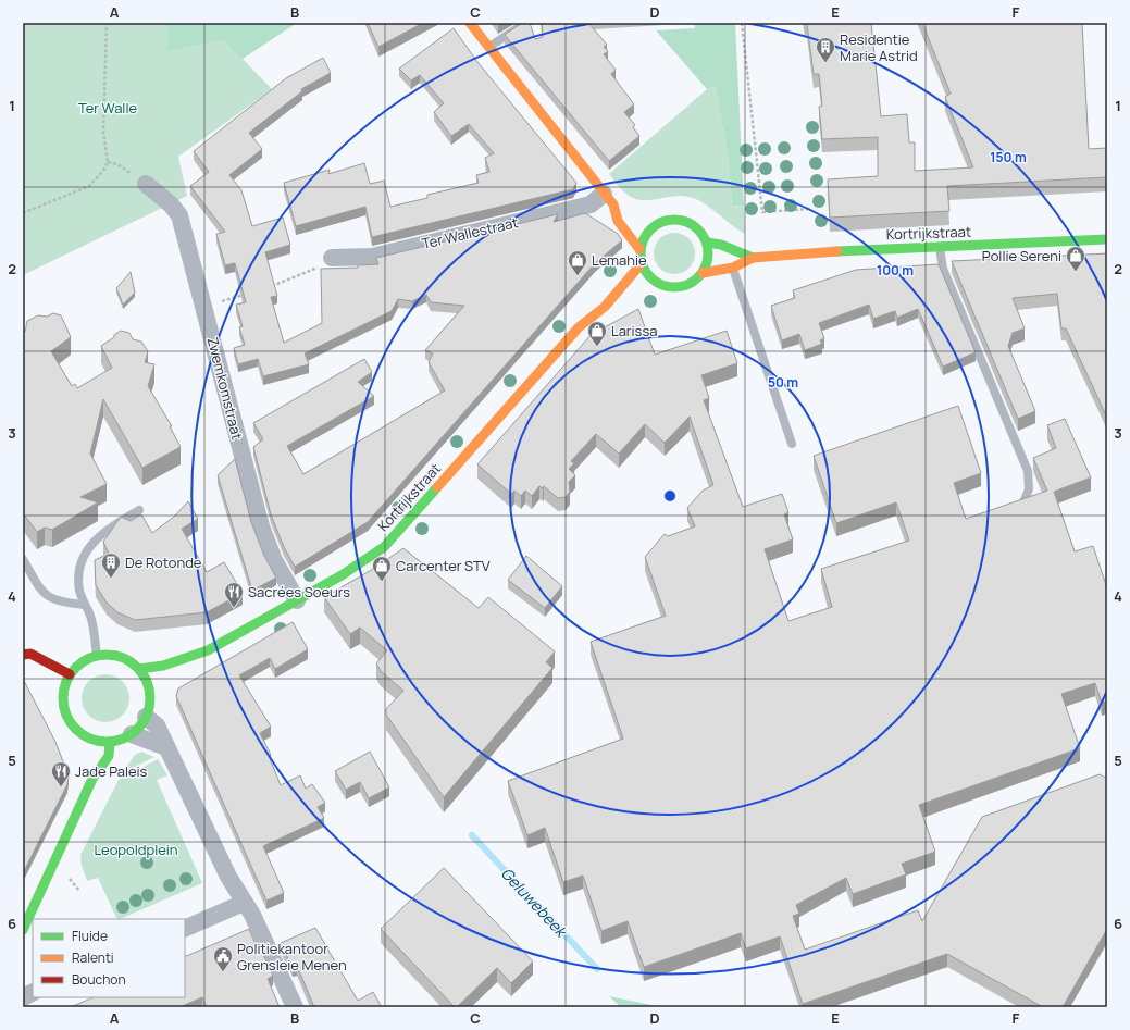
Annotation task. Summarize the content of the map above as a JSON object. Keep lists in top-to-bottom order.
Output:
{
  "streets": {
    "street": ["Ter Wallestraat", "Kortrijkstraat", "Zwemkomstraat"]
  },
  "crossings": [
    ["Kortrijkstraat", "Zwemkomstraat"]
  ],
  "water": ["Geluwebeek"],
  "parks": ["Ter Walle", "Leopoldplein"],
  "places": {
    "building": ["Residentie Marie Astrid", "De Rotonde"],
    "shop": [
      "Pollie Sereni",
      "Lemahie",
      "Larissa",
      "Carcenter STV"
    ],
    "restaurant": ["Sacrées Soeurs", "Jade Paleis"],
    "public building": ["Politiekantoor Grensleie Menen"]
  },
  "legend": ["Fluide", "Ralenti", "Bouchon"],
  "grid": {
    "columns": [
      "A",
      "B",
      "C",
      "D",
      "E",
      "F"
    ],
    "rows": [
      "1",
      "2",
      "3",
      "4",
      "5",
      "6"
    ]
  },
  "rings": ["150 m", "100 m", "50 m"]
}
